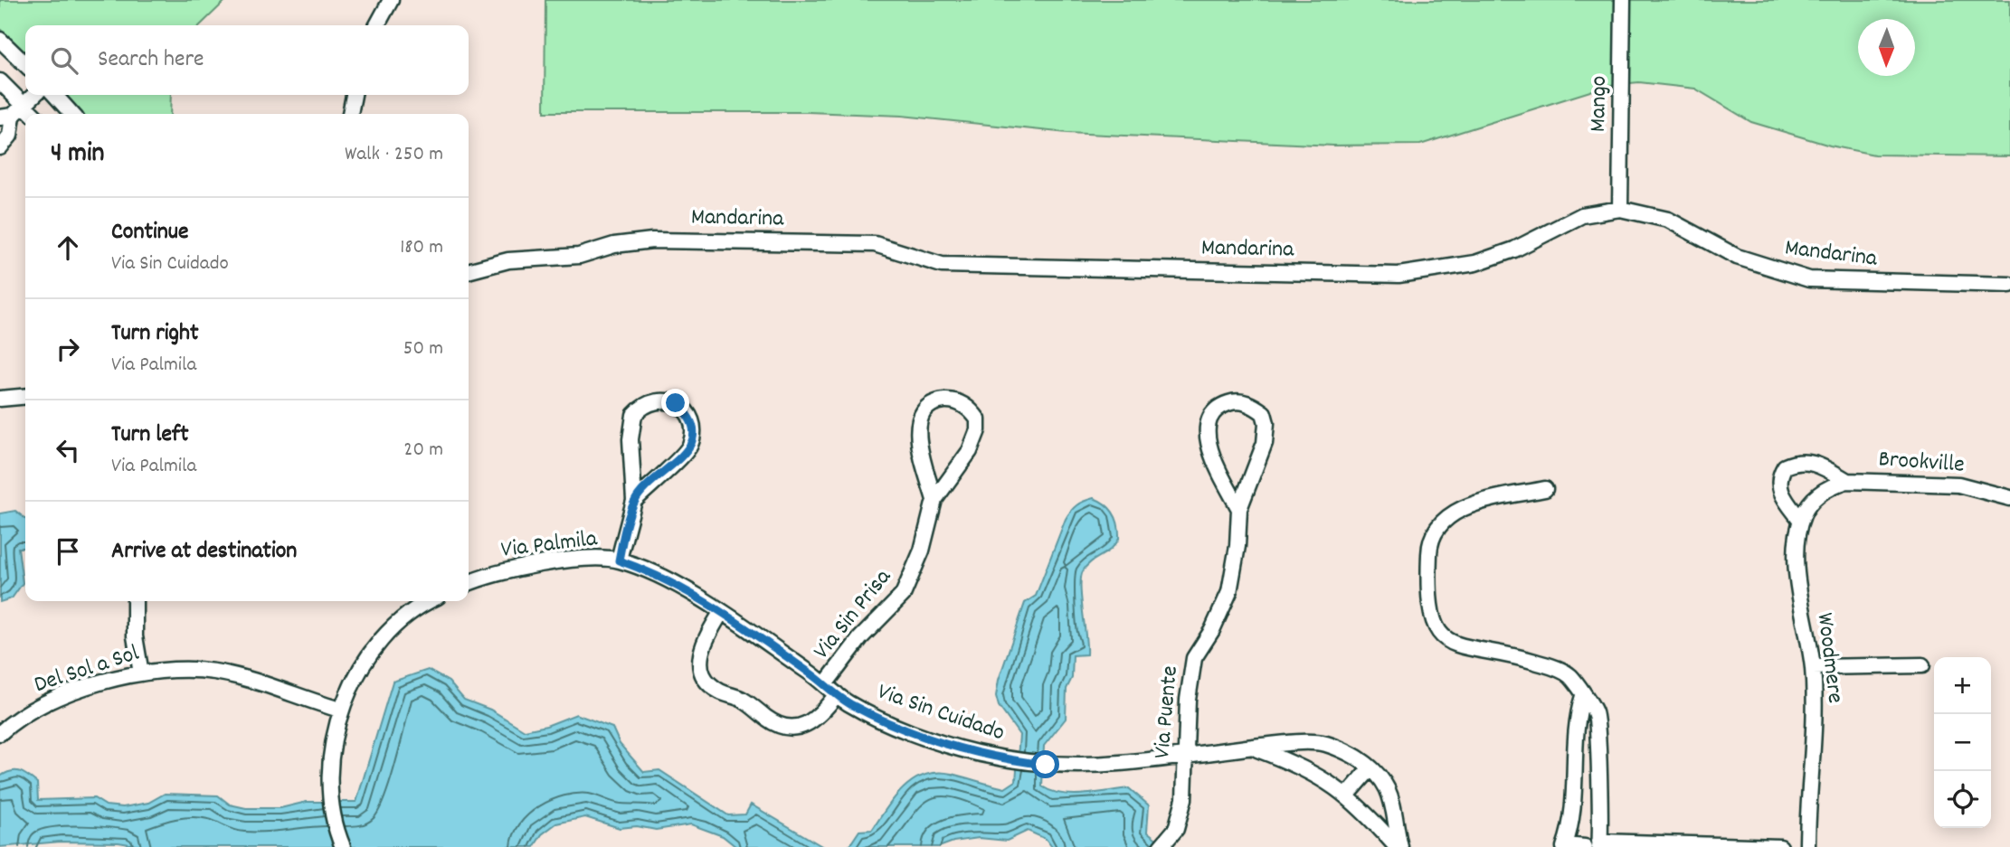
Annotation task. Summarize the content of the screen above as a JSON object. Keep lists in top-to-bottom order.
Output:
{
  "streets": {
    "street": [
      "Mango",
      "Mandarina",
      "Brookville",
      "Via Palmila",
      "Via Sin Prisa",
      "Woodmere",
      "Del Sol a Sol",
      "Via Puente",
      "Via Sin Cuidado"
    ]
  },
  "crossings": [
    ["Mango", "Mandarina"],
    ["Brookville", "Woodmere"],
    ["Via Palmila", "Via Sin Cuidado"],
    ["Via Sin Prisa", "Via Sin Cuidado"],
    ["Via Puente", "Via Sin Cuidado"]
  ],
  "north": "bottom",
  "page": {
    "search": "Search here",
    "heading": ["4 min", "Walk · 250 m"],
    "list": [
      ["Continue", "Via Sin Cuidado", "180 m"],
      ["Turn right", "Via Palmila", "50 m"],
      ["Turn left", "Via Palmila", "20 m"],
      "Arrive at destination"
    ],
    "map_buttons": ["+", "−"]
  }
}
